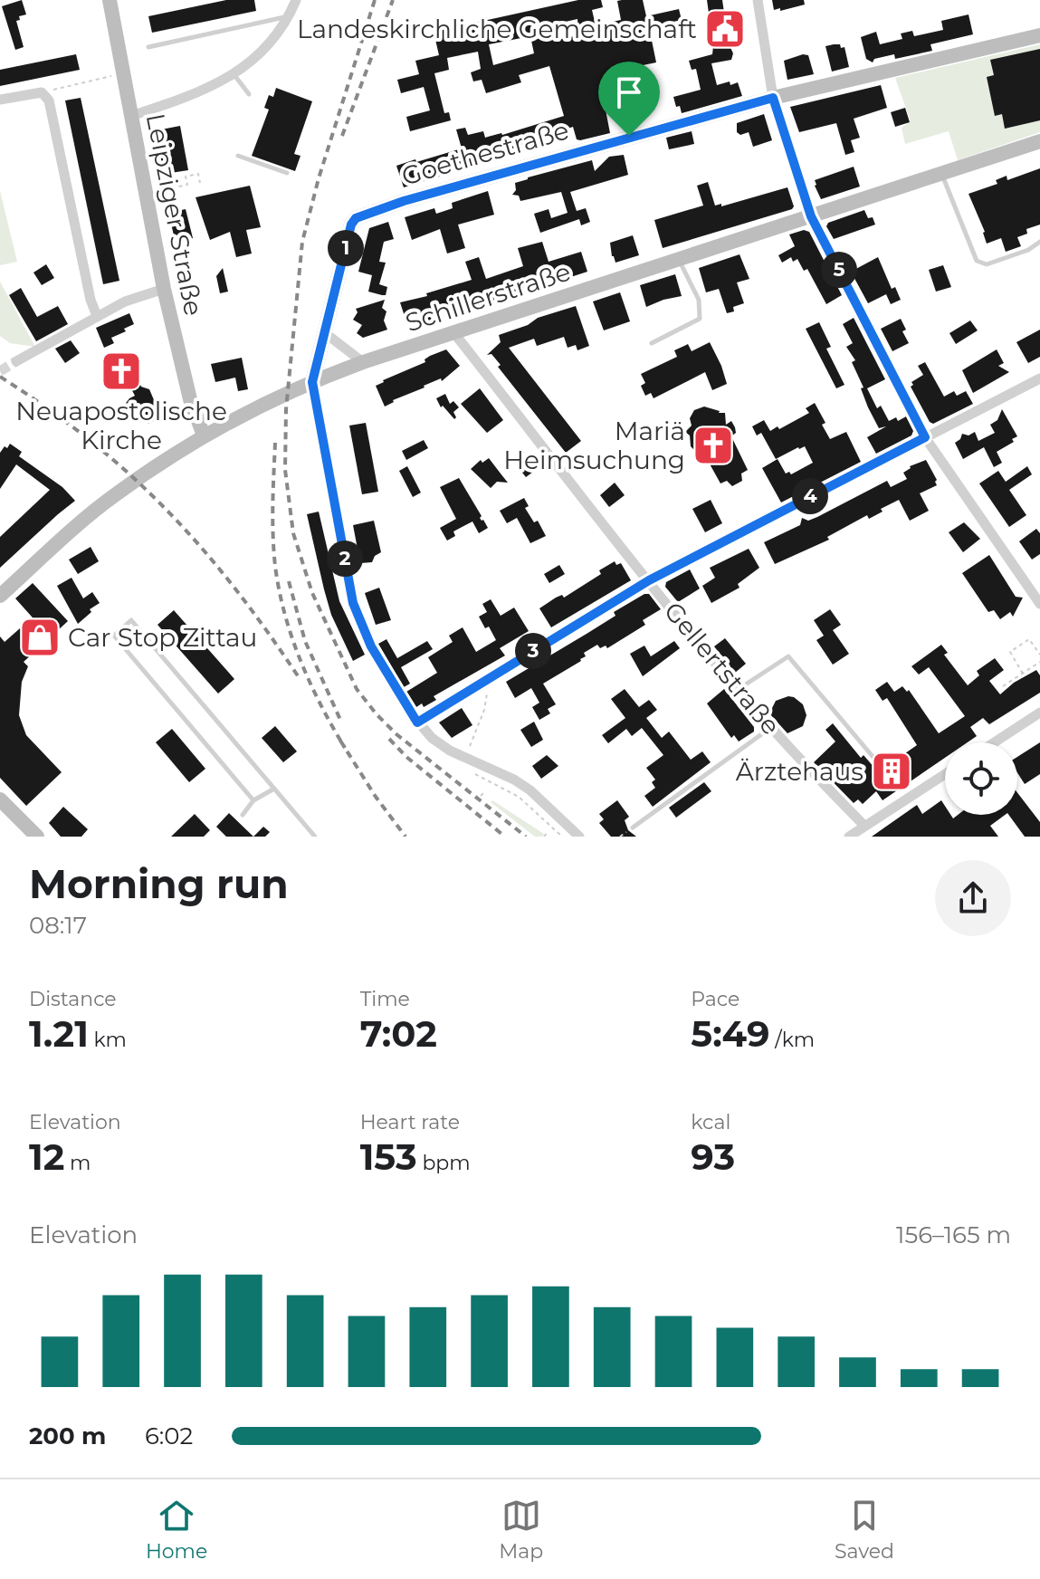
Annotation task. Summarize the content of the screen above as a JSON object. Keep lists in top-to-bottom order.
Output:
{
  "streets": {
    "main road": ["Goethestraße", "Leipziger Straße", "Schillerstraße"],
    "street": ["Gellertstraße"]
  },
  "crossings": [
    ["Goethestraße", "Schillerstraße"],
    ["Leipziger Straße", "Schillerstraße"],
    ["Schillerstraße", "Gellertstraße"]
  ],
  "places": {
    "public building": ["Landeskirchliche Gemeinschaft"],
    "church": ["Neuapostolische Kirche", "Mariä Heimsuchung"],
    "shop": ["Car Stop Zittau"],
    "building": ["Ärztehaus"]
  },
  "page": {
    "pins": [
      "1",
      "5",
      "4",
      "2",
      "3"
    ],
    "heading": ["Morning run", "08:17"],
    "stats": [
      ["Distance", "1.21 km"],
      ["Time", "7:02"],
      ["Pace", "5:49 /km"],
      ["Elevation", "12 m"],
      ["Heart rate", "153 bpm"],
      ["kcal", "93"]
    ],
    "chart": ["Elevation", "156–165 m"],
    "list": [
      {
        "name": "200 m",
        "note": "6:02"
      }
    ],
    "tabs": ["Home", "Map", "Saved"]
  }
}
